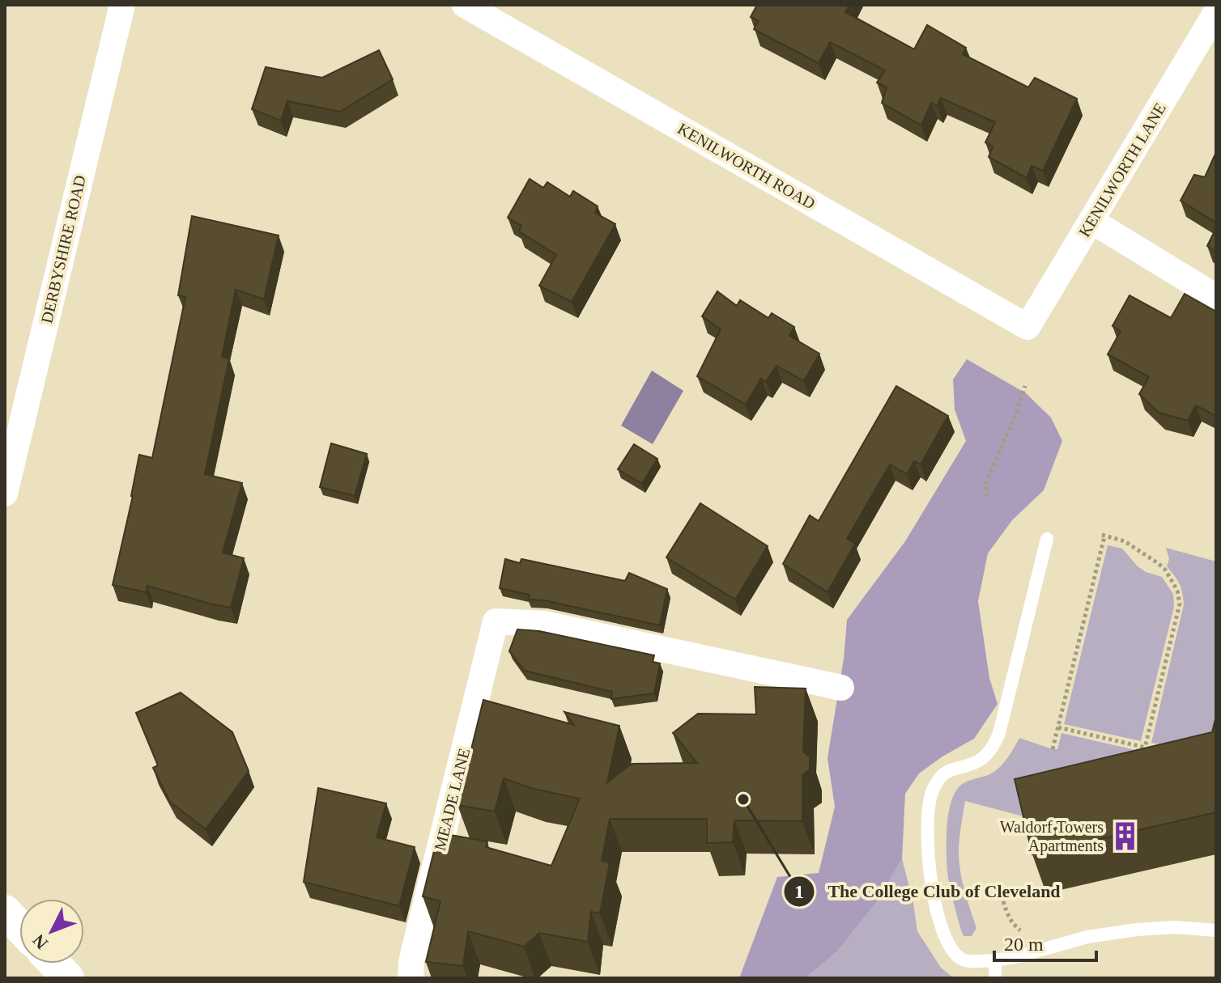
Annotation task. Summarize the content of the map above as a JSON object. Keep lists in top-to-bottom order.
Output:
{
  "streets": {
    "street": [
      "KENILWORTH ROAD",
      "KENILWORTH LANE",
      "DERBYSHIRE ROAD",
      "MEADE LANE"
    ]
  },
  "crossings": [
    ["KENILWORTH ROAD", "KENILWORTH LANE"]
  ],
  "places": {
    "other": ["The College Club of Cleveland"],
    "building": ["Waldorf Towers Apartments"]
  },
  "scale_bar": "20 m",
  "north": "bottom left"
}
